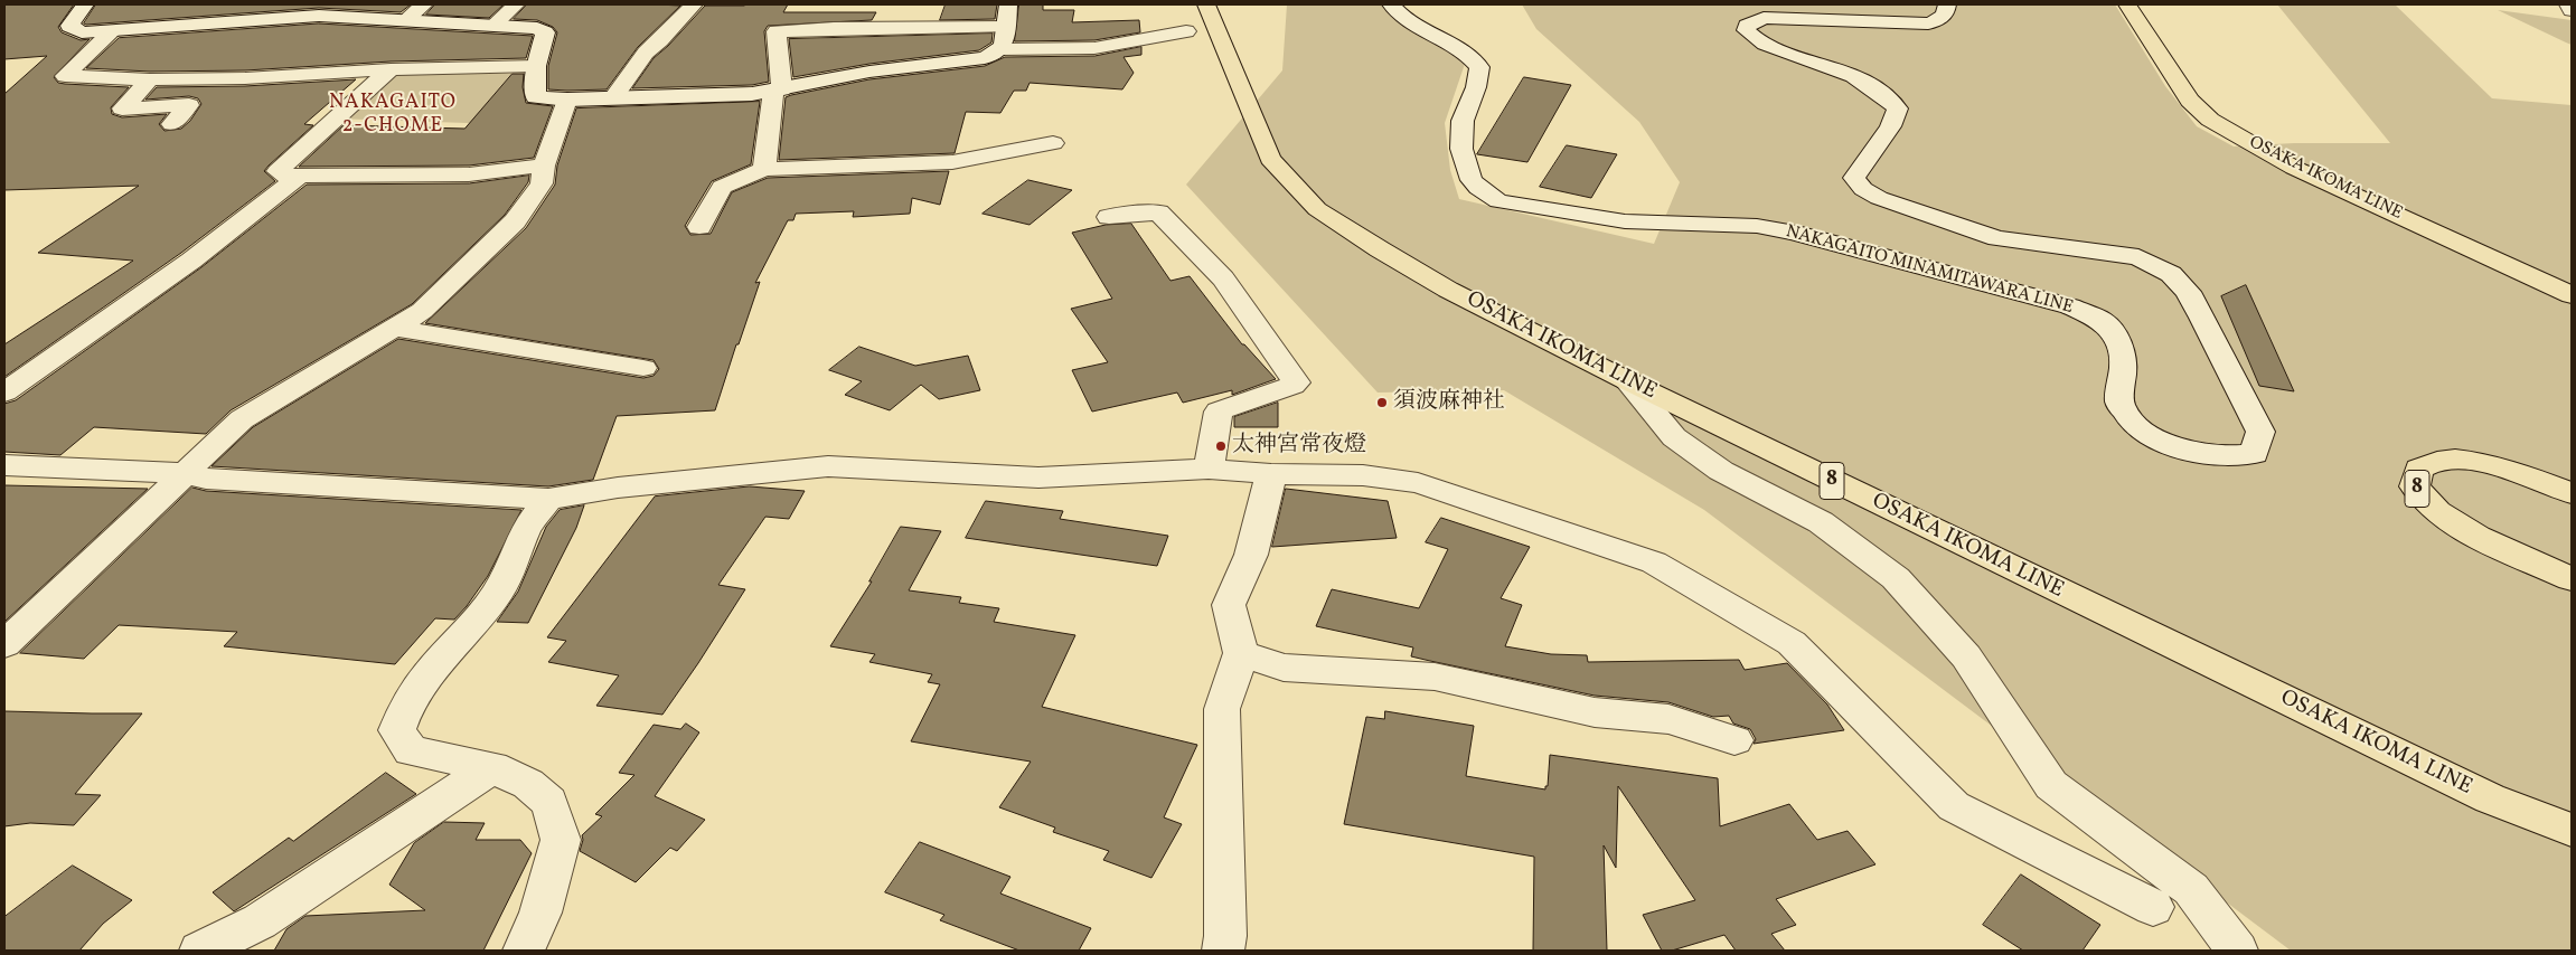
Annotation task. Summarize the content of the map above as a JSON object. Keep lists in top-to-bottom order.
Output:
{
  "streets": {
    "main road": ["OSAKA IKOMA LINE", "8"],
    "street": ["NAKAGAITO MINAMITAWARA LINE"]
  },
  "districts": ["NAKAGAITO 2-CHOME"],
  "places": ["須波麻神社", "太神宮常夜燈"]
}
